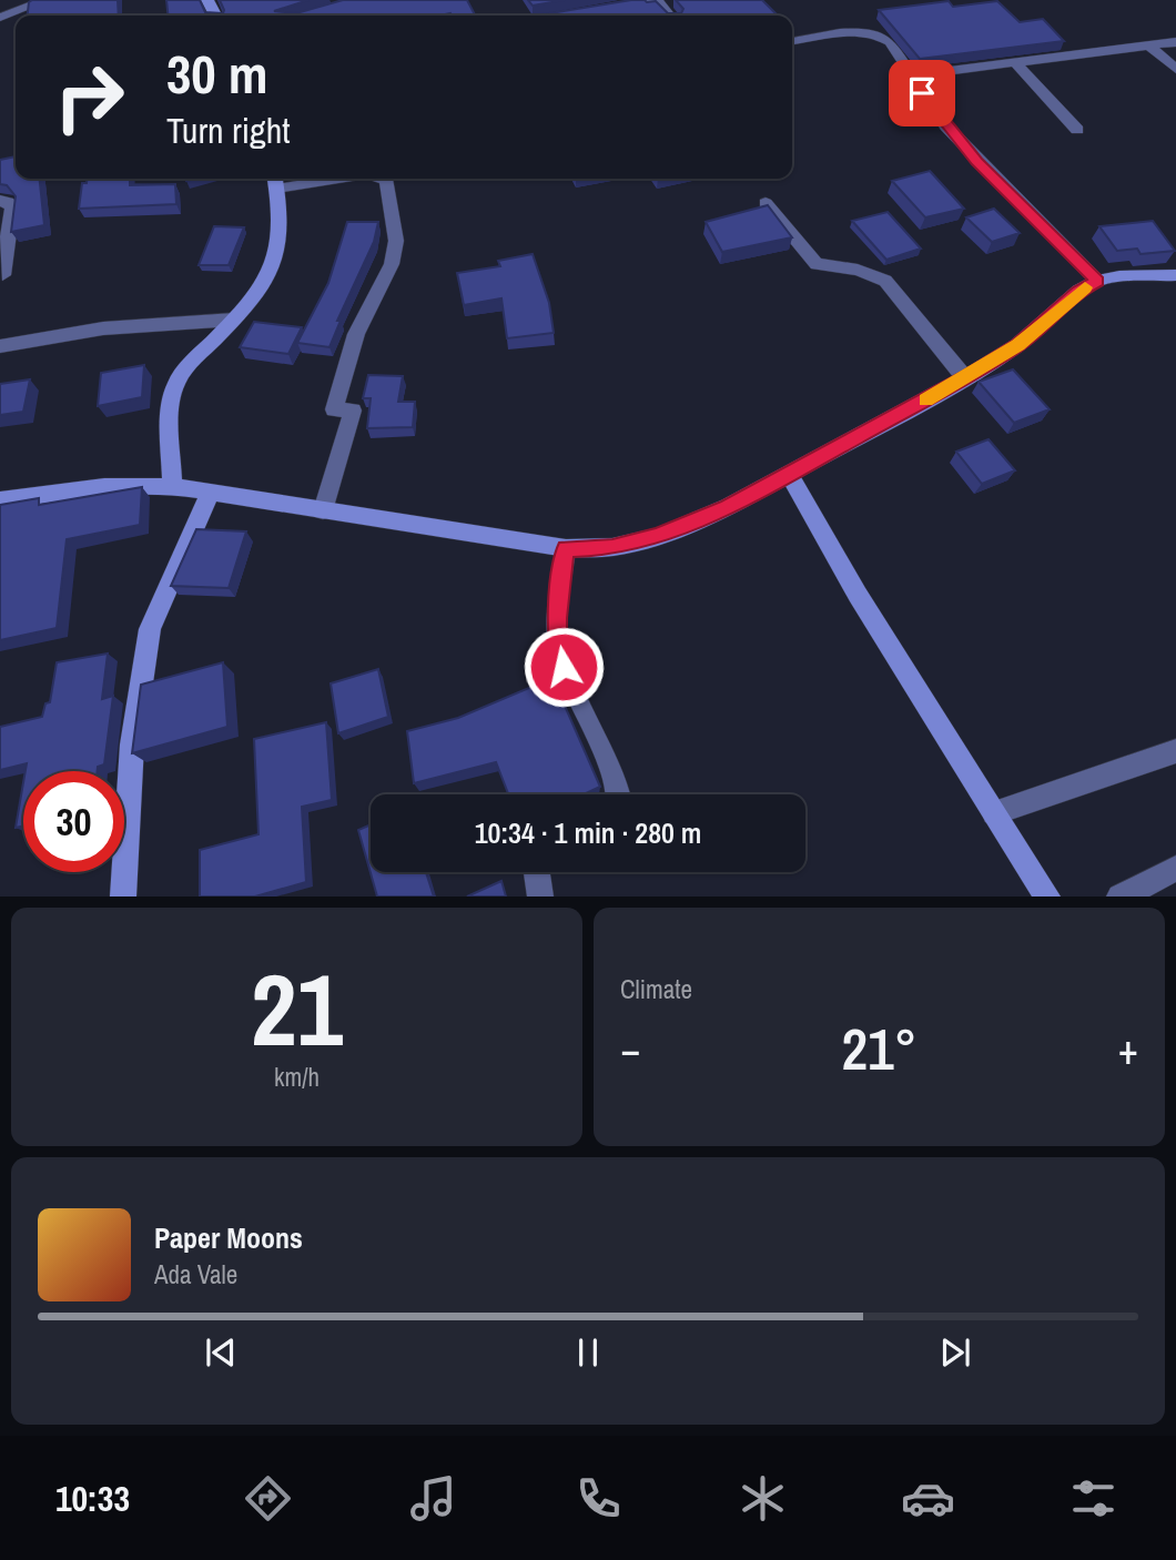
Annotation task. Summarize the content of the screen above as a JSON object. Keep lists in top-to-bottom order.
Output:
{
  "page": {
    "turn": ["30 m", "Turn right"],
    "limit": "30",
    "trip": "10:34 · 1 min · 280 m",
    "tile": [
      ["21", "km/h"],
      "Climate"
    ],
    "heat": ["−", "21°", "+"],
    "song": ["Paper Moons", "Ada Vale"],
    "tabs": "10:33"
  }
}
